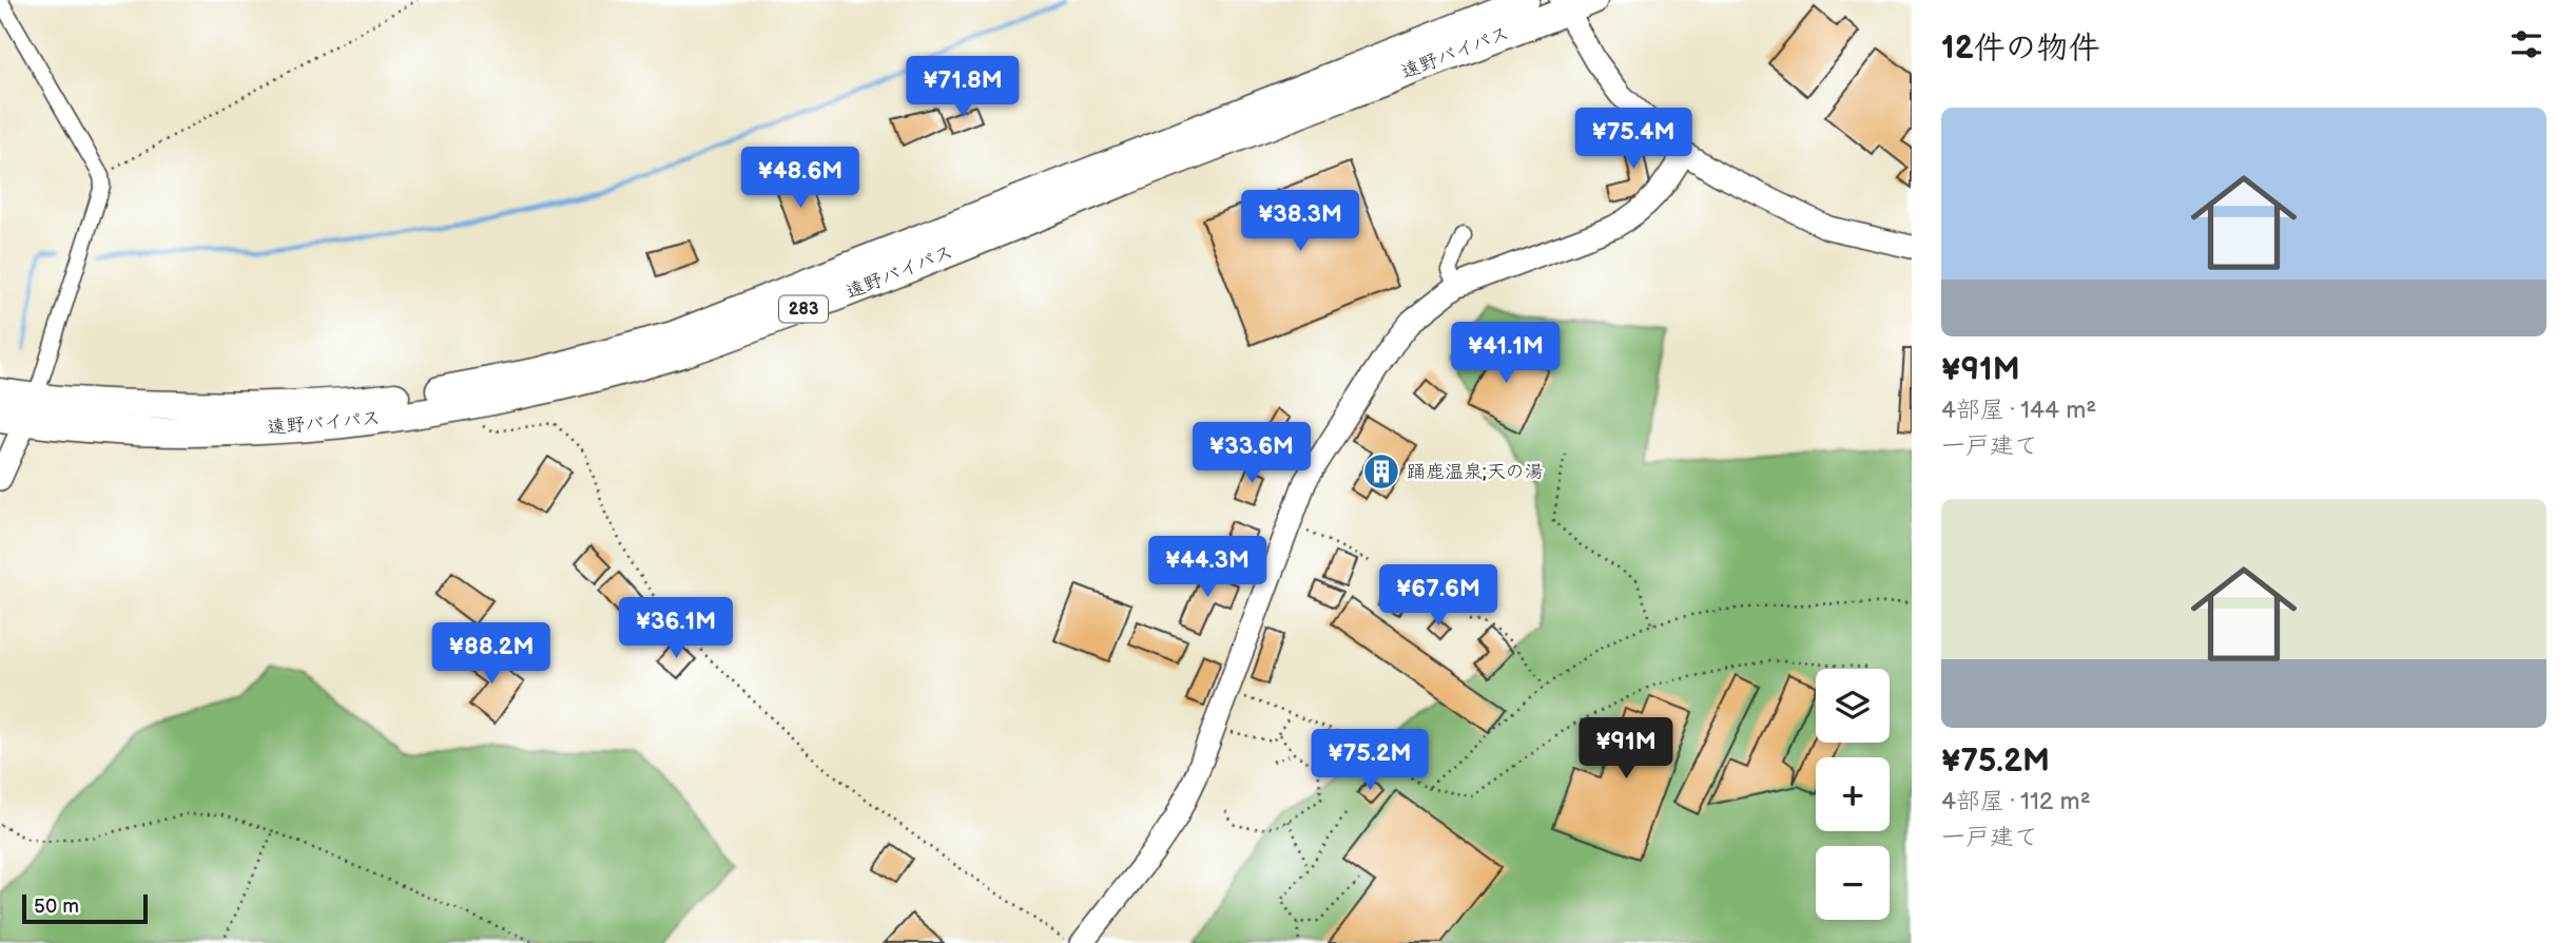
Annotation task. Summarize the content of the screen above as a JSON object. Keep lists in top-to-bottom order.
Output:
{
  "streets": {
    "highway": ["遠野バイパス", "283"]
  },
  "places": {
    "building": ["踊鹿温泉;天の湯"]
  },
  "scale_bar": "50 m",
  "page": {
    "heading": "12件の物件",
    "price": [
      "¥71.8M",
      "¥75.4M",
      "¥48.6M",
      "¥38.3M",
      "¥41.1M",
      "¥33.6M",
      "¥44.3M",
      "¥67.6M",
      "¥36.1M",
      "¥88.2M",
      "¥91M",
      "¥75.2M"
    ],
    "list": [
      {
        "name": "¥91M",
        "note": "4部屋 · 144 m² · 一戸建て"
      },
      {
        "name": "¥75.2M",
        "note": "4部屋 · 112 m² · 一戸建て"
      }
    ],
    "map_buttons": ["+", "−"],
    "scale": "50 m"
  }
}
